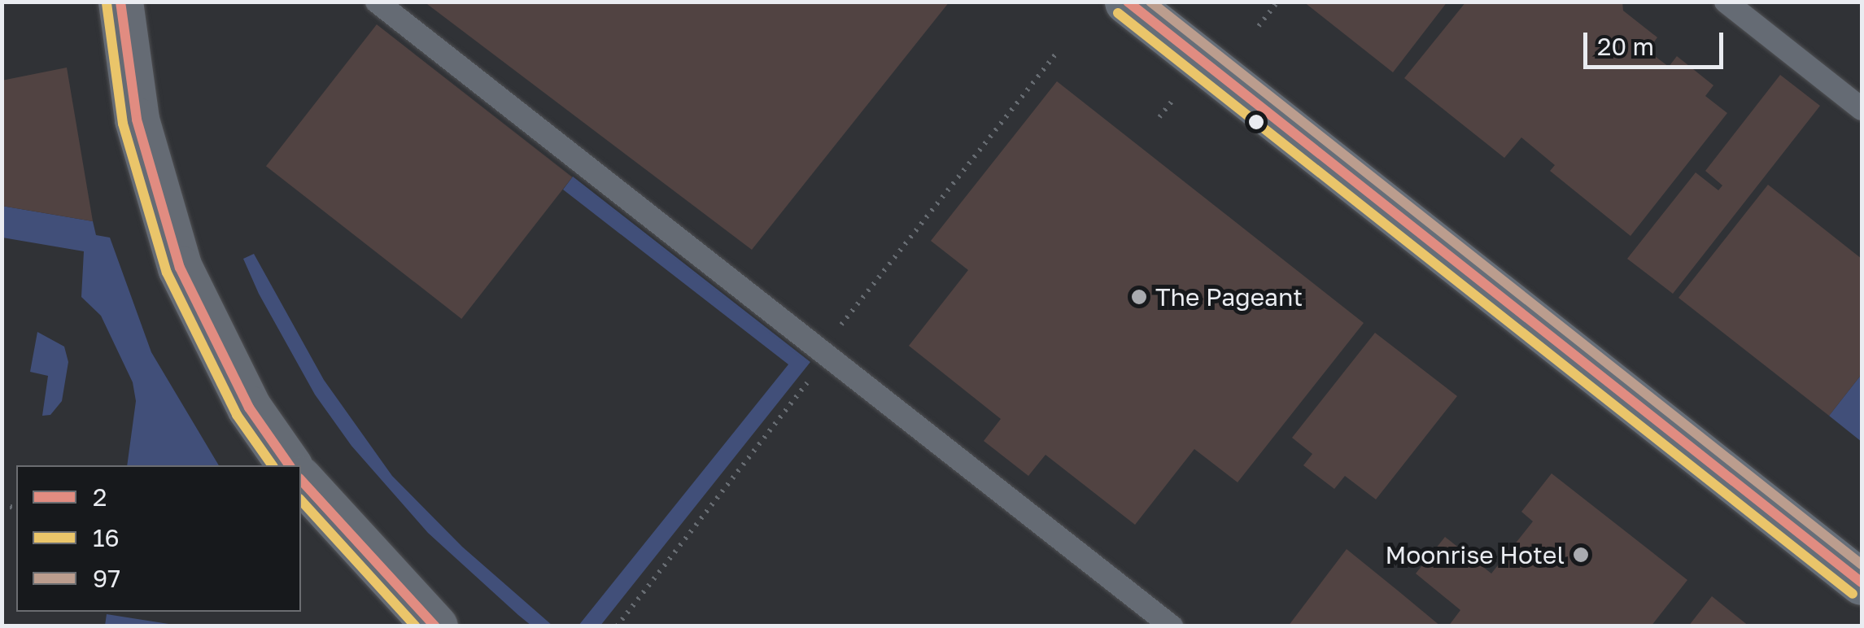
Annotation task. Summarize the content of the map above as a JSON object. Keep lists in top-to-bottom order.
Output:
{
  "places": ["The Pageant", "Moonrise Hotel"],
  "lines": ["transit line 2", "transit line 97", "transit line 16"],
  "legend": ["2", "16", "97"],
  "scale_bar": "20 m"
}
